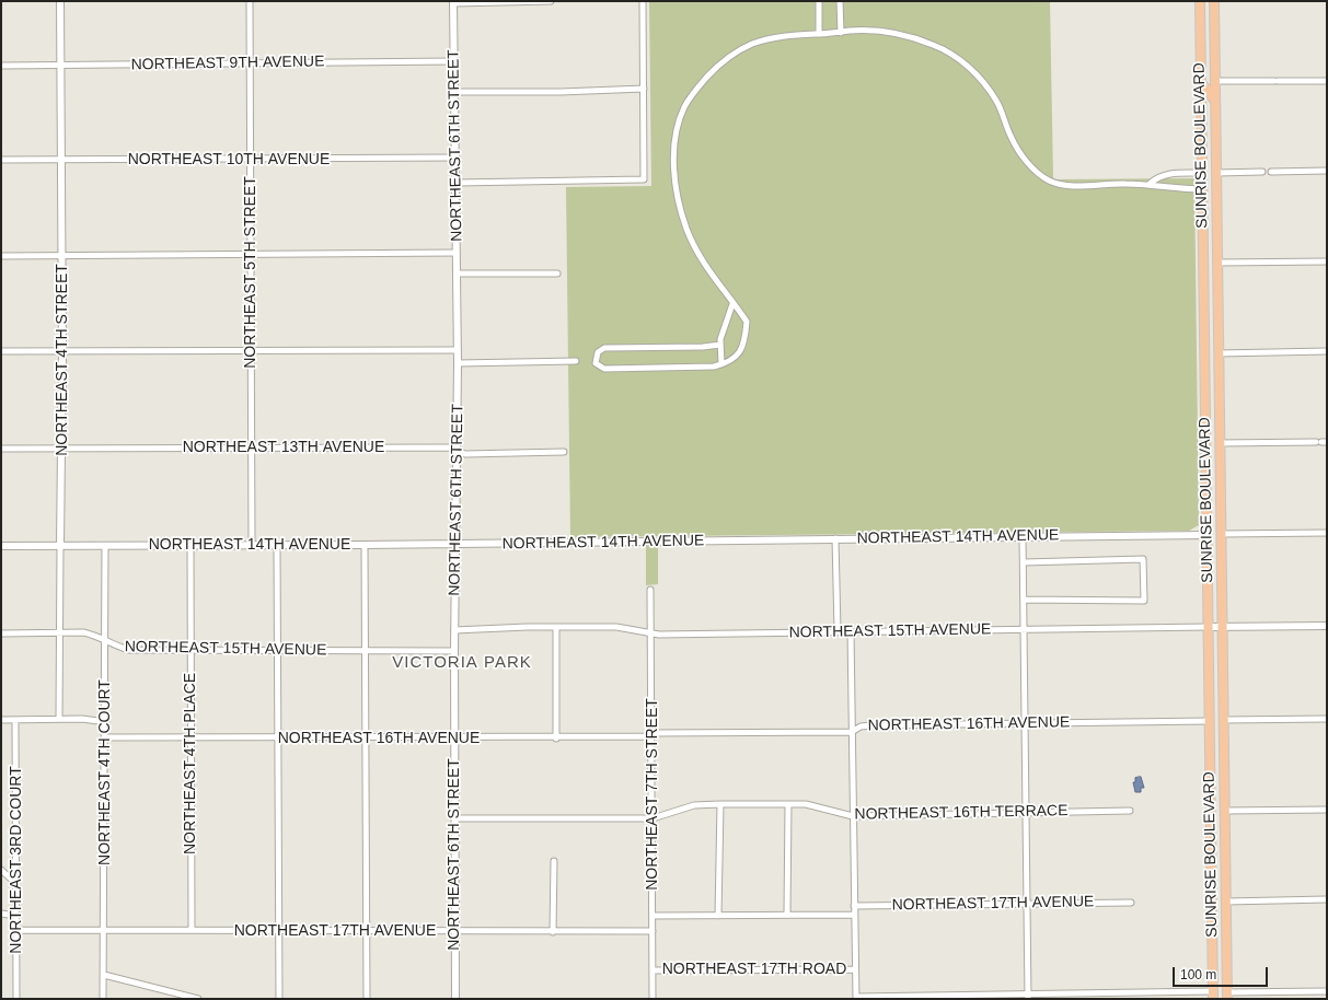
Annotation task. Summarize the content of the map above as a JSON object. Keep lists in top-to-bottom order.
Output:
{
  "streets": {
    "main road": ["SUNRISE BOULEVARD"],
    "street": [
      "NORTHEAST 9TH AVENUE",
      "NORTHEAST 6TH STREET",
      "NORTHEAST 10TH AVENUE",
      "NORTHEAST 5TH STREET",
      "NORTHEAST 4TH STREET",
      "NORTHEAST 13TH AVENUE",
      "NORTHEAST 14TH AVENUE",
      "NORTHEAST 15TH AVENUE",
      "NORTHEAST 16TH AVENUE",
      "NORTHEAST 4TH PLACE",
      "NORTHEAST 4TH COURT",
      "NORTHEAST 7TH STREET",
      "NORTHEAST 16TH TERRACE",
      "NORTHEAST 3RD COURT",
      "NORTHEAST 17TH AVENUE",
      "NORTHEAST 17TH ROAD"
    ]
  },
  "crossings": [
    ["NORTHEAST 9TH AVENUE", "NORTHEAST 6TH STREET"],
    ["NORTHEAST 9TH AVENUE", "NORTHEAST 5TH STREET"],
    ["NORTHEAST 9TH AVENUE", "NORTHEAST 4TH STREET"],
    ["NORTHEAST 6TH STREET", "NORTHEAST 10TH AVENUE"],
    ["NORTHEAST 6TH STREET", "NORTHEAST 13TH AVENUE"],
    ["NORTHEAST 6TH STREET", "NORTHEAST 14TH AVENUE"],
    ["NORTHEAST 6TH STREET", "NORTHEAST 15TH AVENUE"],
    ["NORTHEAST 6TH STREET", "NORTHEAST 16TH AVENUE"],
    ["NORTHEAST 6TH STREET", "NORTHEAST 16TH TERRACE"],
    ["NORTHEAST 6TH STREET", "NORTHEAST 17TH AVENUE"],
    ["SUNRISE BOULEVARD", "NORTHEAST 14TH AVENUE"],
    ["SUNRISE BOULEVARD", "NORTHEAST 15TH AVENUE"],
    ["SUNRISE BOULEVARD", "NORTHEAST 16TH AVENUE"],
    ["NORTHEAST 10TH AVENUE", "NORTHEAST 5TH STREET"],
    ["NORTHEAST 10TH AVENUE", "NORTHEAST 4TH STREET"],
    ["NORTHEAST 5TH STREET", "NORTHEAST 13TH AVENUE"],
    ["NORTHEAST 5TH STREET", "NORTHEAST 14TH AVENUE"],
    ["NORTHEAST 4TH STREET", "NORTHEAST 13TH AVENUE"],
    ["NORTHEAST 4TH STREET", "NORTHEAST 14TH AVENUE"],
    ["NORTHEAST 4TH STREET", "NORTHEAST 15TH AVENUE"],
    ["NORTHEAST 14TH AVENUE", "NORTHEAST 4TH PLACE"],
    ["NORTHEAST 14TH AVENUE", "NORTHEAST 4TH COURT"],
    ["NORTHEAST 15TH AVENUE", "NORTHEAST 4TH PLACE"],
    ["NORTHEAST 15TH AVENUE", "NORTHEAST 4TH COURT"],
    ["NORTHEAST 15TH AVENUE", "NORTHEAST 7TH STREET"],
    ["NORTHEAST 16TH AVENUE", "NORTHEAST 4TH PLACE"],
    ["NORTHEAST 16TH AVENUE", "NORTHEAST 4TH COURT"],
    ["NORTHEAST 16TH AVENUE", "NORTHEAST 7TH STREET"],
    ["NORTHEAST 4TH PLACE", "NORTHEAST 17TH AVENUE"],
    ["NORTHEAST 4TH COURT", "NORTHEAST 17TH AVENUE"],
    ["NORTHEAST 7TH STREET", "NORTHEAST 16TH TERRACE"],
    ["NORTHEAST 7TH STREET", "NORTHEAST 17TH AVENUE"],
    ["NORTHEAST 7TH STREET", "NORTHEAST 17TH ROAD"],
    ["NORTHEAST 3RD COURT", "NORTHEAST 17TH AVENUE"]
  ],
  "districts": ["VICTORIA PARK"],
  "scale_bar": "100 m"
}
